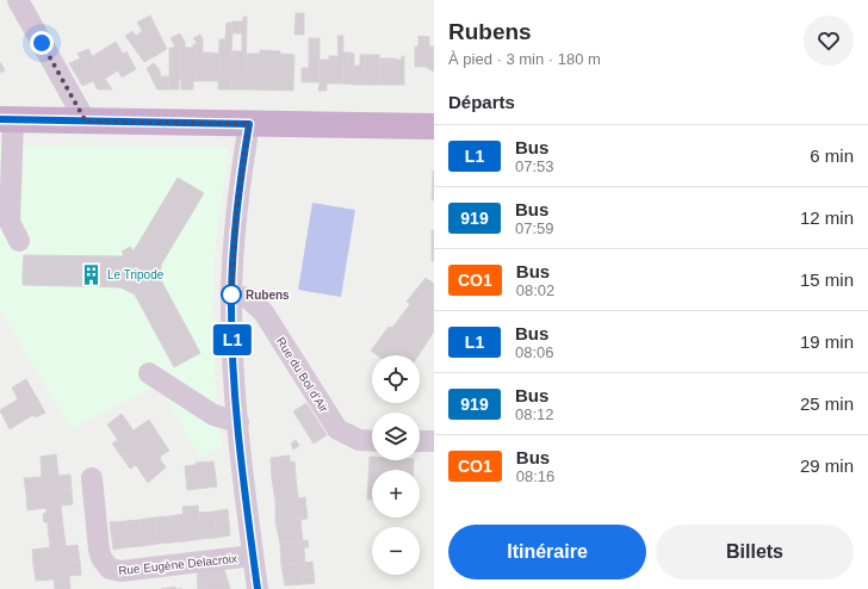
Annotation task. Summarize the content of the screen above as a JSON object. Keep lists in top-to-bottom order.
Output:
{
  "streets": {
    "street": ["Rue du Bol d'Air", "Rue Eugène Delacroix"]
  },
  "places": {
    "building": ["Le Tripode"],
    "other": ["Rubens"]
  },
  "lines": ["bus line L1"],
  "page": {
    "on_map": "L1",
    "heading": [
      ["Rubens", "À pied · 3 min · 180 m"],
      "Départs"
    ],
    "list": [
      {
        "mark": "L1",
        "name": "Bus",
        "note": "07:53",
        "value": "6 min"
      },
      {
        "mark": "919",
        "name": "Bus",
        "note": "07:59",
        "value": "12 min"
      },
      {
        "mark": "CO1",
        "name": "Bus",
        "note": "08:02",
        "value": "15 min"
      },
      {
        "mark": "L1",
        "name": "Bus",
        "note": "08:06",
        "value": "19 min"
      },
      {
        "mark": "919",
        "name": "Bus",
        "note": "08:12",
        "value": "25 min"
      },
      {
        "mark": "CO1",
        "name": "Bus",
        "note": "08:16",
        "value": "29 min"
      }
    ],
    "map_buttons": ["+", "−"],
    "buttons": ["Itinéraire", "Billets"]
  }
}
